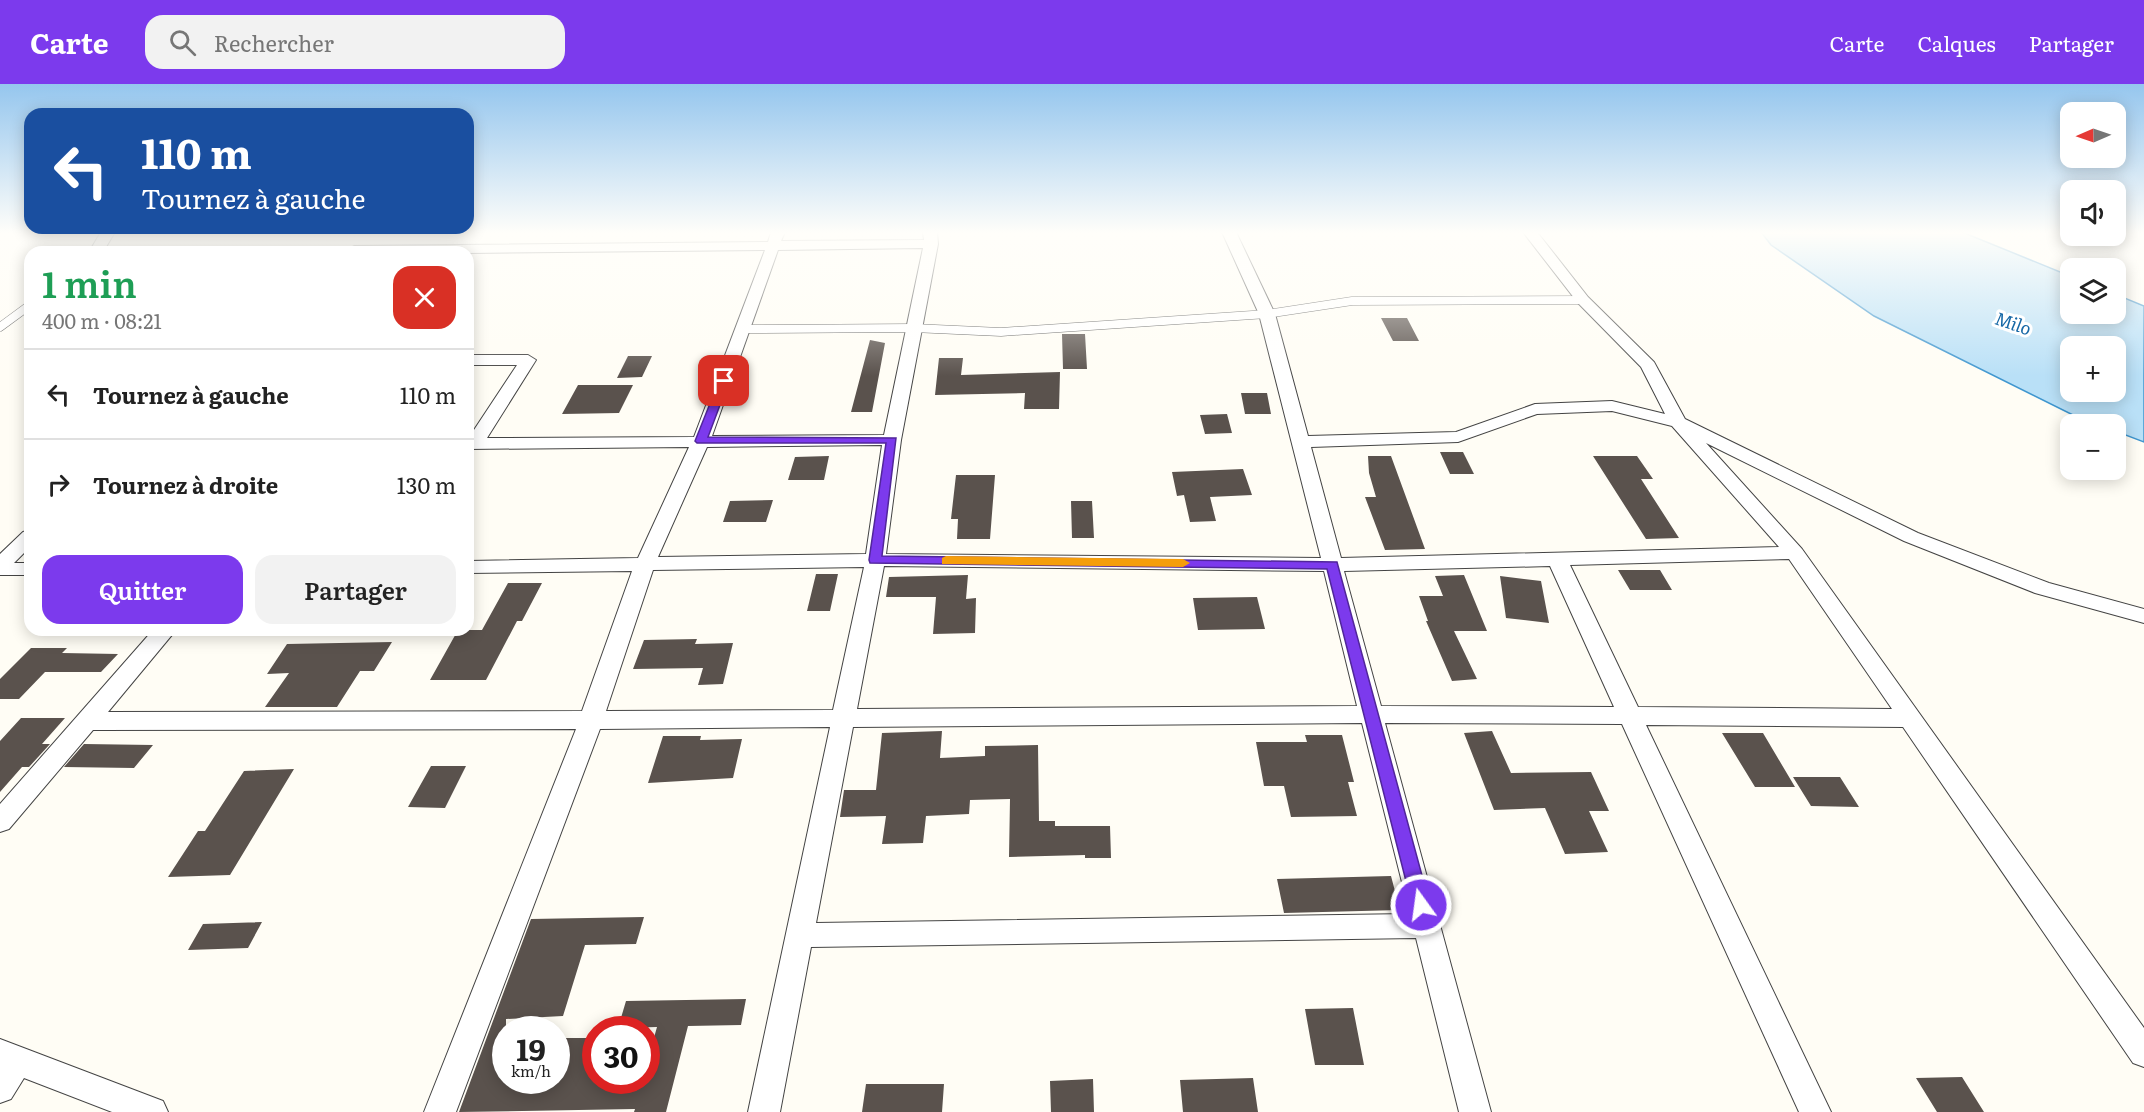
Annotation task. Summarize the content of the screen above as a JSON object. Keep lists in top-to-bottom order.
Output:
{
  "water": ["Milo"],
  "north": "left",
  "page": {
    "header": "Carte",
    "search": "Rechercher",
    "nav": ["Carte", "Calques", "Partager"],
    "map_buttons": ["+", "−"],
    "turn": ["110 m", "Tournez à gauche"],
    "heading": ["1 min", "400 m · 08:21"],
    "list": [
      {
        "name": "Tournez à gauche",
        "value": "110 m"
      },
      {
        "name": "Tournez à droite",
        "value": "130 m"
      }
    ],
    "buttons": ["Quitter", "Partager"],
    "speed": "19 km/h",
    "limit": "30"
  }
}
